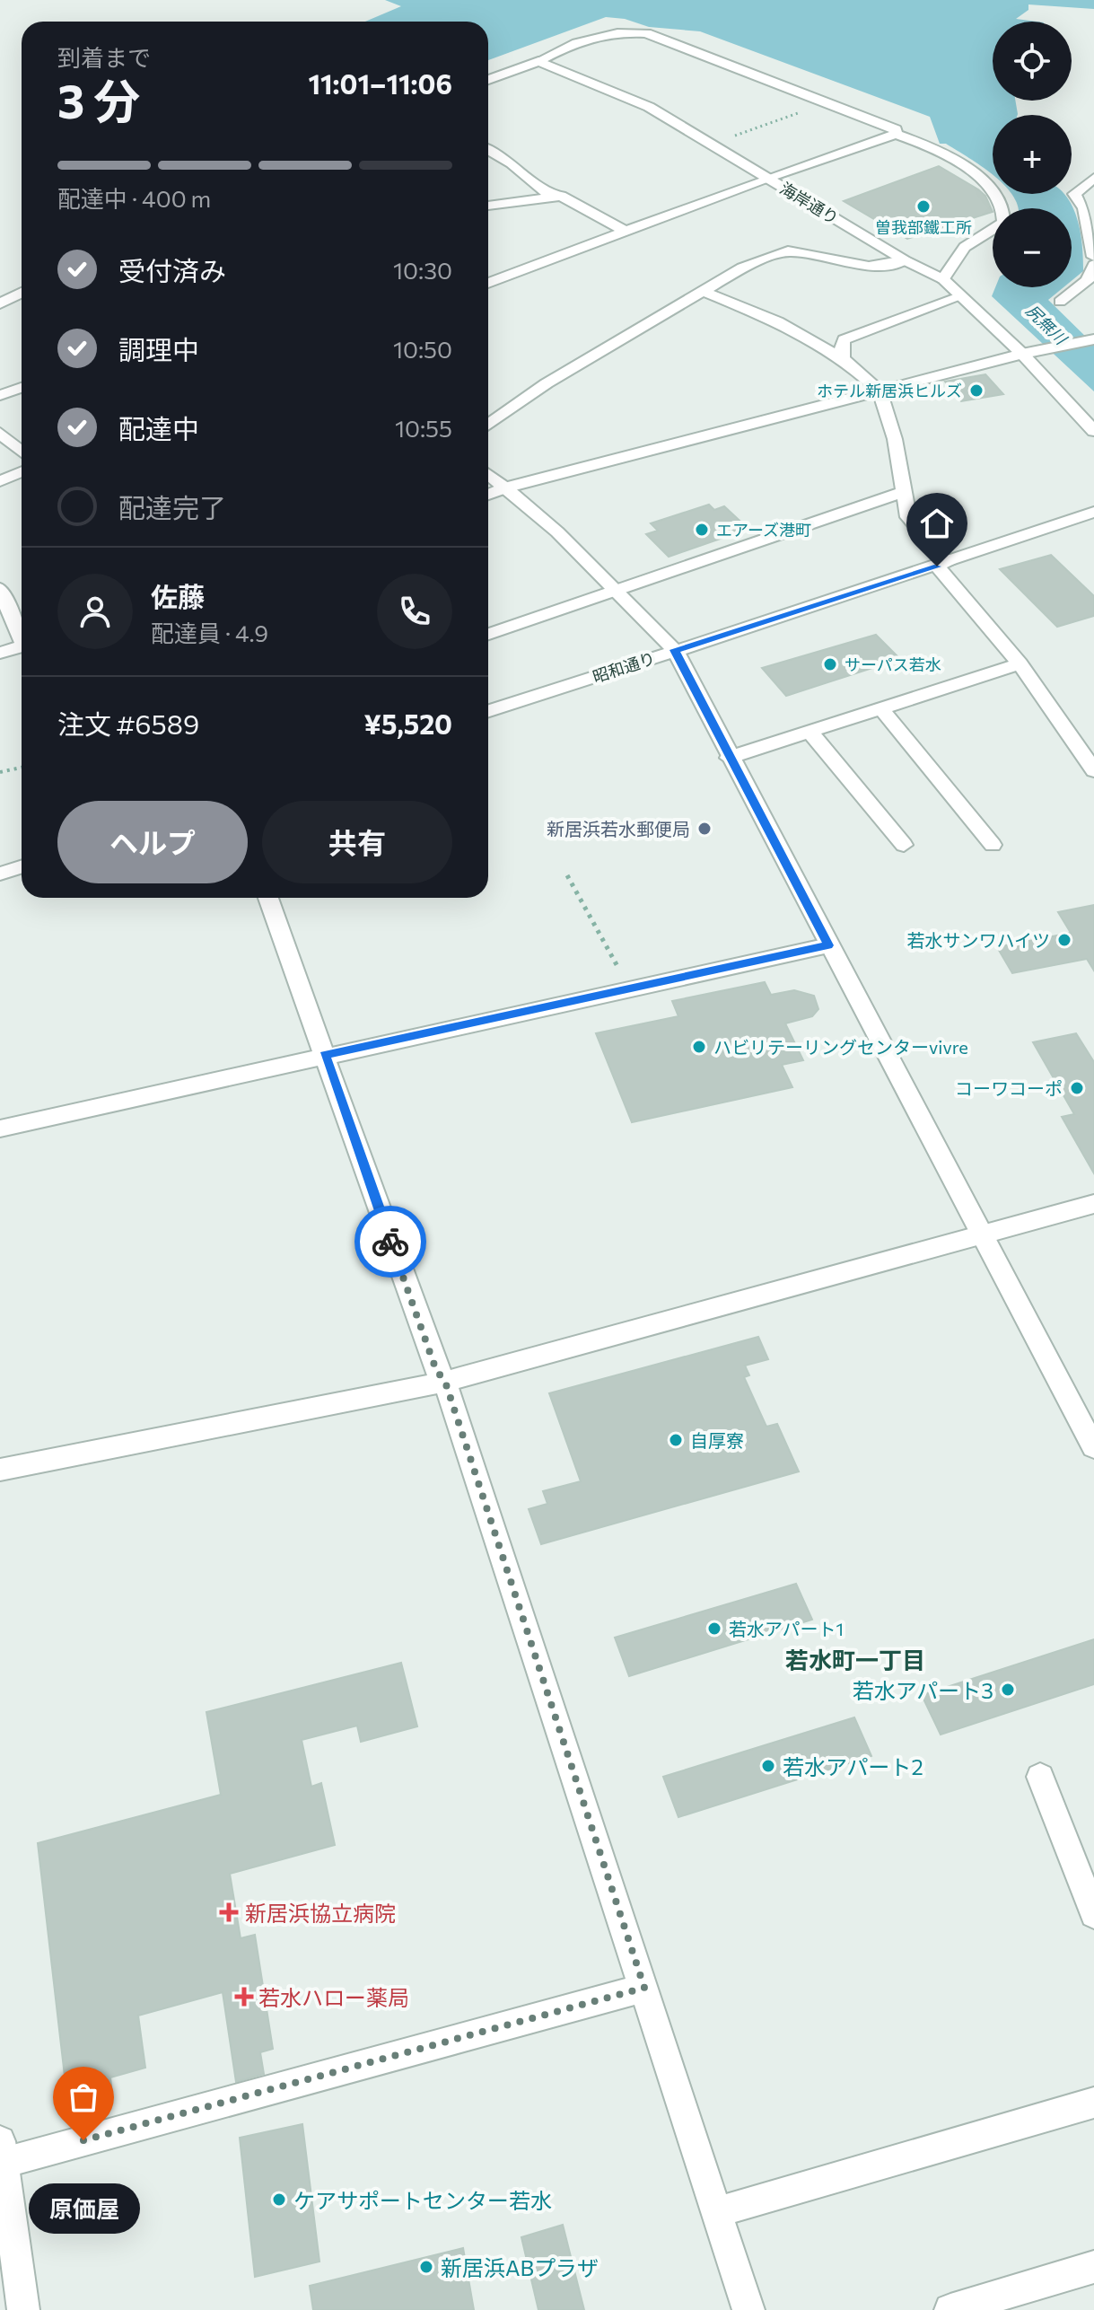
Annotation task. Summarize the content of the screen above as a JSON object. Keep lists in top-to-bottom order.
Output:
{
  "streets": {
    "street": ["海岸通り", "昭和通り"]
  },
  "districts": ["若水町一丁目"],
  "water": ["尻無川"],
  "places": {
    "other": [
      "曽我部鐵工所",
      "ホテル新居浜ヒルズ",
      "エアーズ港町",
      "サーパス若水",
      "新居浜若水郵便局",
      "若水サンワハイツ",
      "ハビリテーリングセンターvivre",
      "コーワコーポ",
      "自厚寮",
      "若水アパート1",
      "若水アパート3",
      "若水アパート2",
      "原価屋",
      "ケアサポートセンター若水",
      "新居浜ABプラザ"
    ],
    "health": ["新居浜協立病院", "若水ハロー薬局"]
  },
  "page": {
    "map_buttons": ["+", "−"],
    "heading": ["3 分", "到着まで", "11:01–11:06"],
    "panel": [
      "佐藤",
      "配達員 · 4.9",
      "注文 #6589",
      "¥5,520"
    ],
    "bar": "配達中 · 400 m",
    "list": [
      ["受付済み", "10:30"],
      ["調理中", "10:50"],
      ["配達中", "10:55"],
      "配達完了"
    ],
    "buttons": ["ヘルプ", "共有"],
    "bubble": "原価屋"
  }
}
